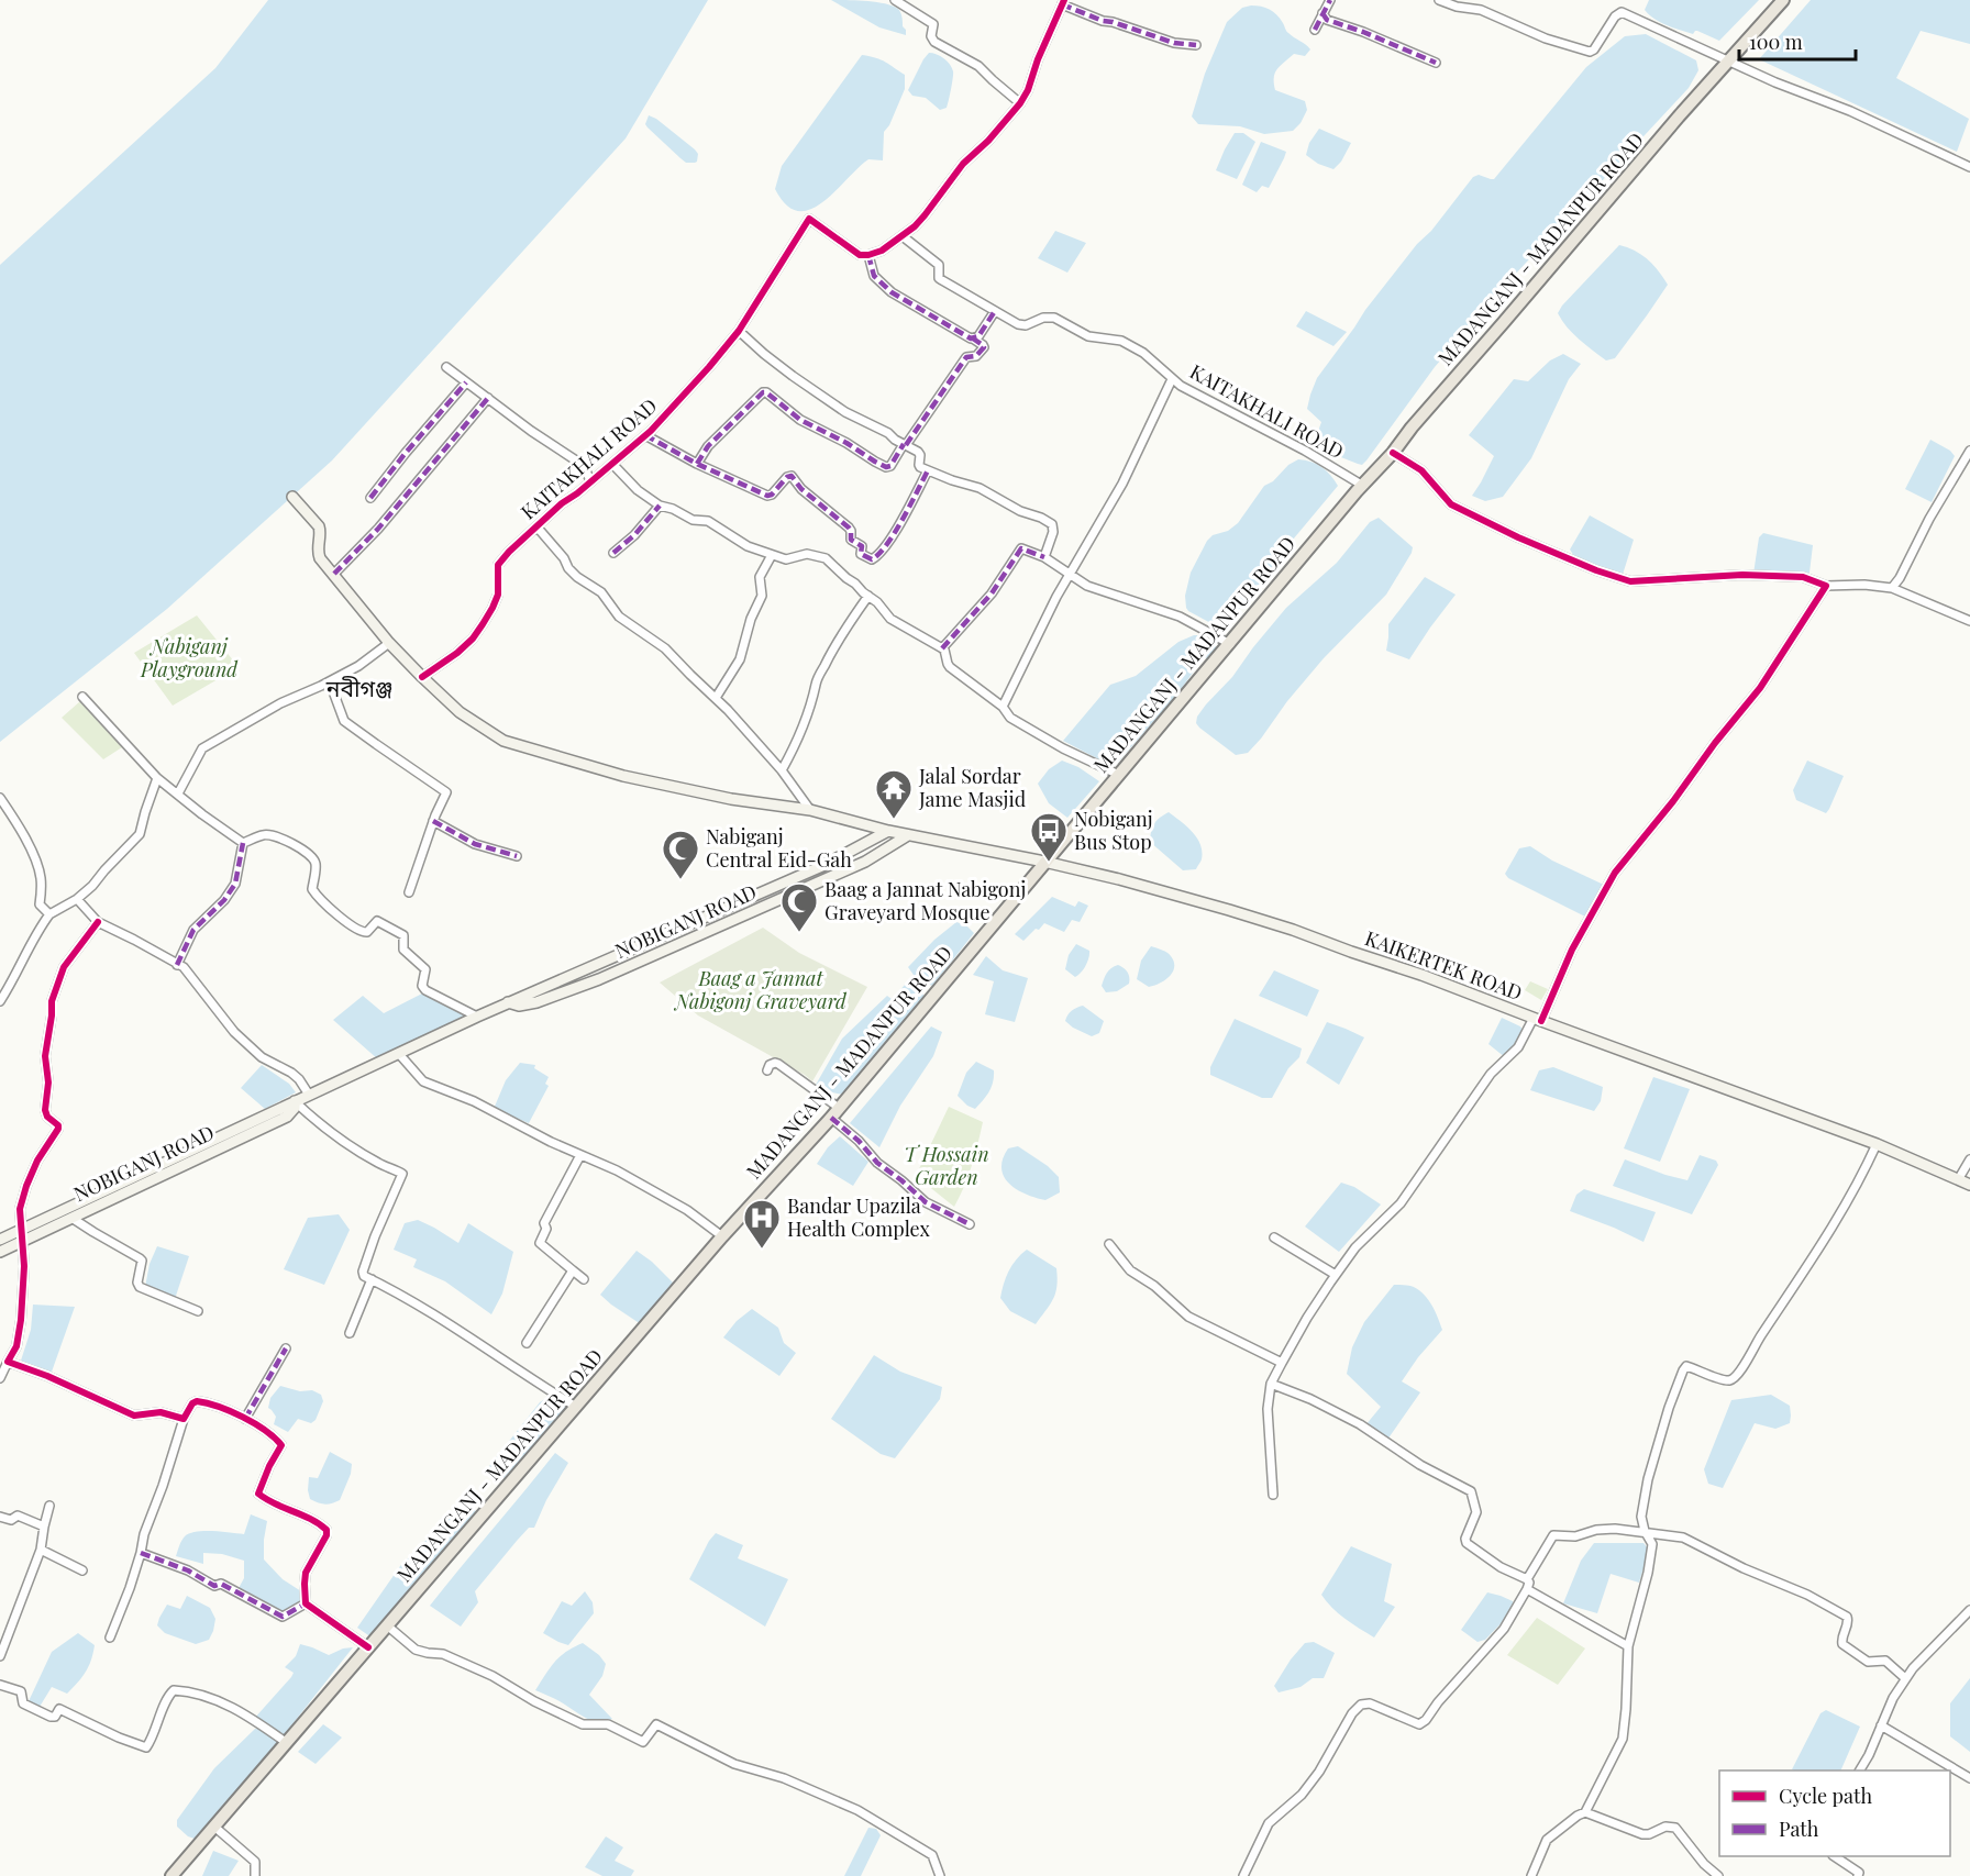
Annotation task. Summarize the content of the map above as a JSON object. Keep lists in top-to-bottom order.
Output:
{
  "streets": {
    "main road": ["MADANGANJ - MADANPUR ROAD", "NOBIGANJ ROAD", "KAIKERTEK ROAD"],
    "street": ["KAITAKHALI ROAD"]
  },
  "crossings": [
    ["MADANGANJ - MADANPUR ROAD", "KAITAKHALI ROAD"],
    ["MADANGANJ - MADANPUR ROAD", "KAIKERTEK ROAD"],
    ["KAITAKHALI ROAD", "KAIKERTEK ROAD"],
    ["NOBIGANJ ROAD", "KAIKERTEK ROAD"]
  ],
  "districts": ["নবীগঞ্জ"],
  "parks": ["Nabiganj Playground", "Baag a Jannat Nabigonj Graveyard", "T Hossain Garden"],
  "places": {
    "temple": ["Jalal Sordar Jame Masjid"],
    "bus stop": ["Nobiganj Bus Stop"],
    "mosque": ["Nabiganj Central Eid-Gah", "Baag a Jannat Nabigonj Graveyard Mosque"],
    "hospital": ["Bandar Upazila Health Complex"]
  },
  "legend": ["Cycle path", "Path"],
  "scale_bar": "100 m"
}
